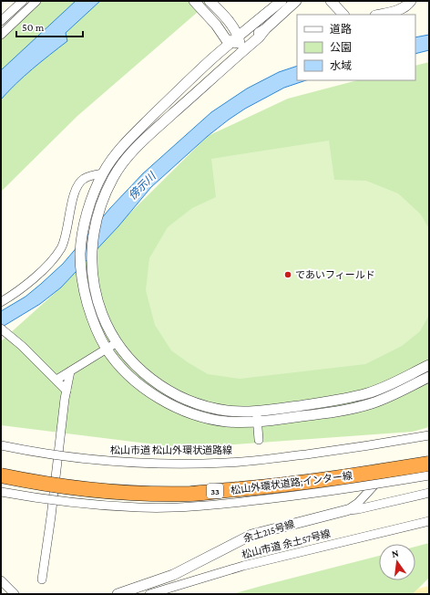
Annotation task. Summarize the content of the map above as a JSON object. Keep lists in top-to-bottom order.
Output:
{
  "streets": {
    "highway": ["松山外環状道路;インター線", "33"],
    "street": ["松山市道 松山外環状道路線", "余土215号線", "松山市道 余土57号線"]
  },
  "water": ["傍示川"],
  "places": ["であいフィールド"],
  "legend": ["道路", "公園", "水域"],
  "scale_bar": "50 m",
  "north": "top"
}
